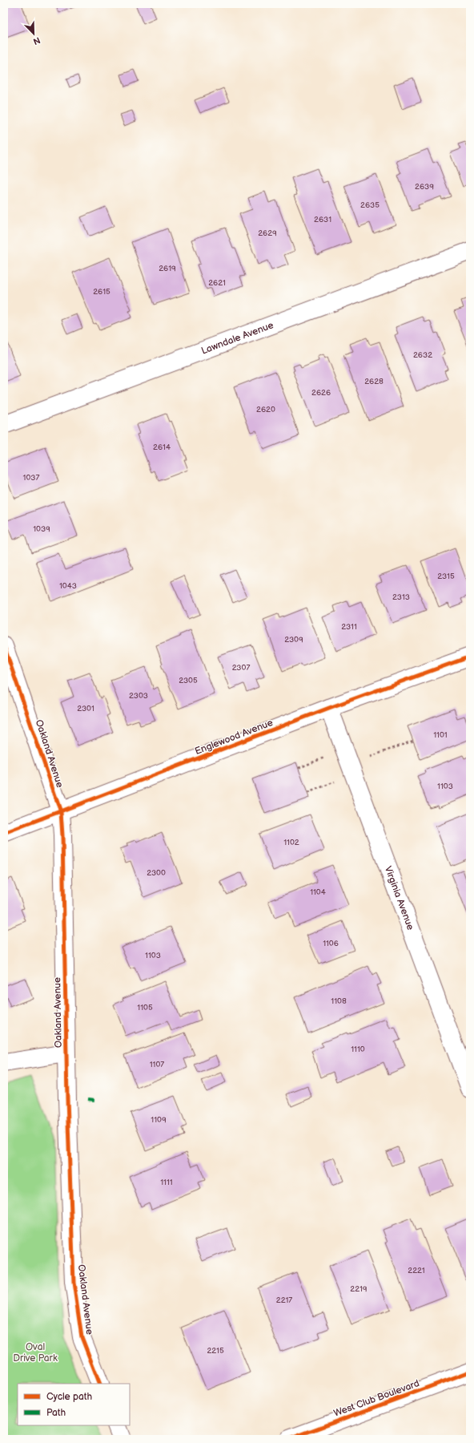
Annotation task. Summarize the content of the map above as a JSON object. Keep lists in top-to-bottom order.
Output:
{
  "streets": {
    "street": [
      "Lawndale Avenue",
      "Englewood Avenue",
      "Oakland Avenue",
      "Virginia Avenue",
      "West Club Boulevard"
    ]
  },
  "crossings": [
    ["Englewood Avenue", "Oakland Avenue"],
    ["Englewood Avenue", "Virginia Avenue"]
  ],
  "parks": ["Oval Drive Park"],
  "house_numbers": [
    "2639",
    "2635",
    "2631",
    "2629",
    "2619",
    "2621",
    "2615",
    "2632",
    "2628",
    "2626",
    "2620",
    "2614",
    "1037",
    "1039",
    "2315",
    "1043",
    "2313",
    "2311",
    "2309",
    "2307",
    "2305",
    "2303",
    "2301",
    "1101",
    "1103",
    "1102",
    "2300",
    "1104",
    "1106",
    "1103",
    "1108",
    "1105",
    "1110",
    "1107",
    "1109",
    "1111",
    "2221",
    "2219",
    "2217",
    "2215"
  ],
  "legend": ["Cycle path", "Path"],
  "north": "bottom right"
}
